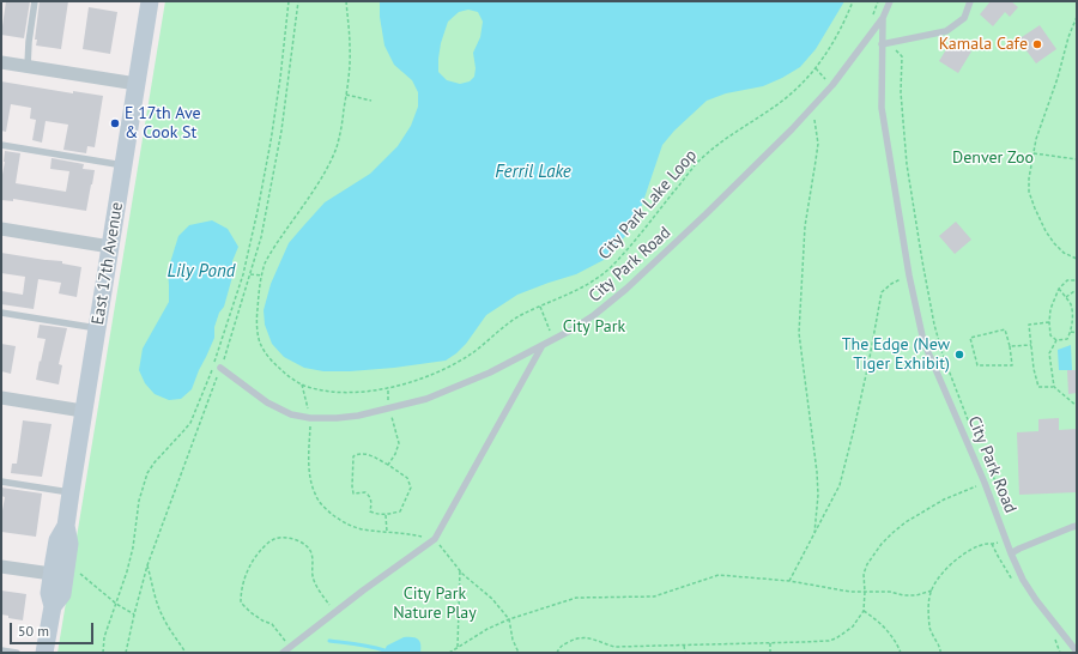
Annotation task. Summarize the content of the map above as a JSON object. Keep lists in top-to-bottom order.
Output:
{
  "streets": {
    "main road": ["East 17th Avenue"],
    "lane": ["City Park Road"],
    "path": ["City Park Lake Loop"]
  },
  "water": ["Ferril Lake", "Lily Pond"],
  "parks": ["Denver Zoo", "City Park", "City Park Nature Play"],
  "places": ["Kamala Cafe", "E 17th Ave & Cook St", "The Edge (New Tiger Exhibit)"],
  "scale_bar": "50 m"
}
